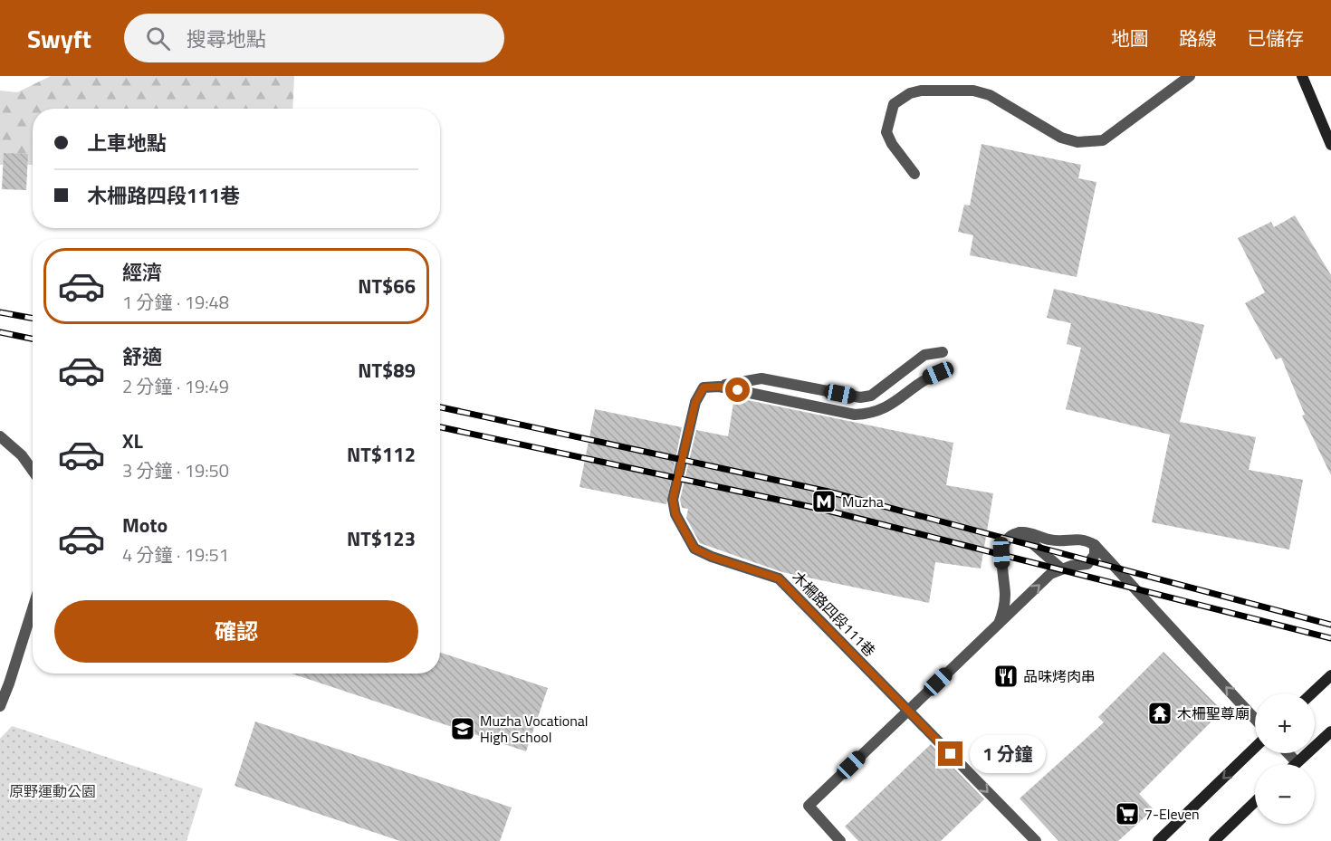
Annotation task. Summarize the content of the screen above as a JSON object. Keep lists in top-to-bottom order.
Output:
{
  "streets": {
    "street": ["木柵路四段111巷"]
  },
  "parks": ["原野運動公園"],
  "places": {
    "metro station": ["Muzha"],
    "restaurant": ["品味烤肉串"],
    "temple": ["木柵聖尊廟"],
    "school or university": ["Muzha Vocational High School"],
    "supermarket": ["7-Eleven"]
  },
  "page": {
    "header": "Swyft",
    "search": "搜尋地點",
    "nav": ["地圖", "路線", "已儲存"],
    "banner": ["上車地點", "木柵路四段111巷"],
    "list": [
      {
        "name": "經濟",
        "note": "1 分鐘 · 19:48",
        "value": "NT$66"
      },
      {
        "name": "舒適",
        "note": "2 分鐘 · 19:49",
        "value": "NT$89"
      },
      {
        "name": "XL",
        "note": "3 分鐘 · 19:50",
        "value": "NT$112"
      },
      {
        "name": "Moto",
        "note": "4 分鐘 · 19:51",
        "value": "NT$123"
      }
    ],
    "buttons": "確認",
    "map_buttons": ["+", "−"],
    "bubble": "1 分鐘"
  }
}
